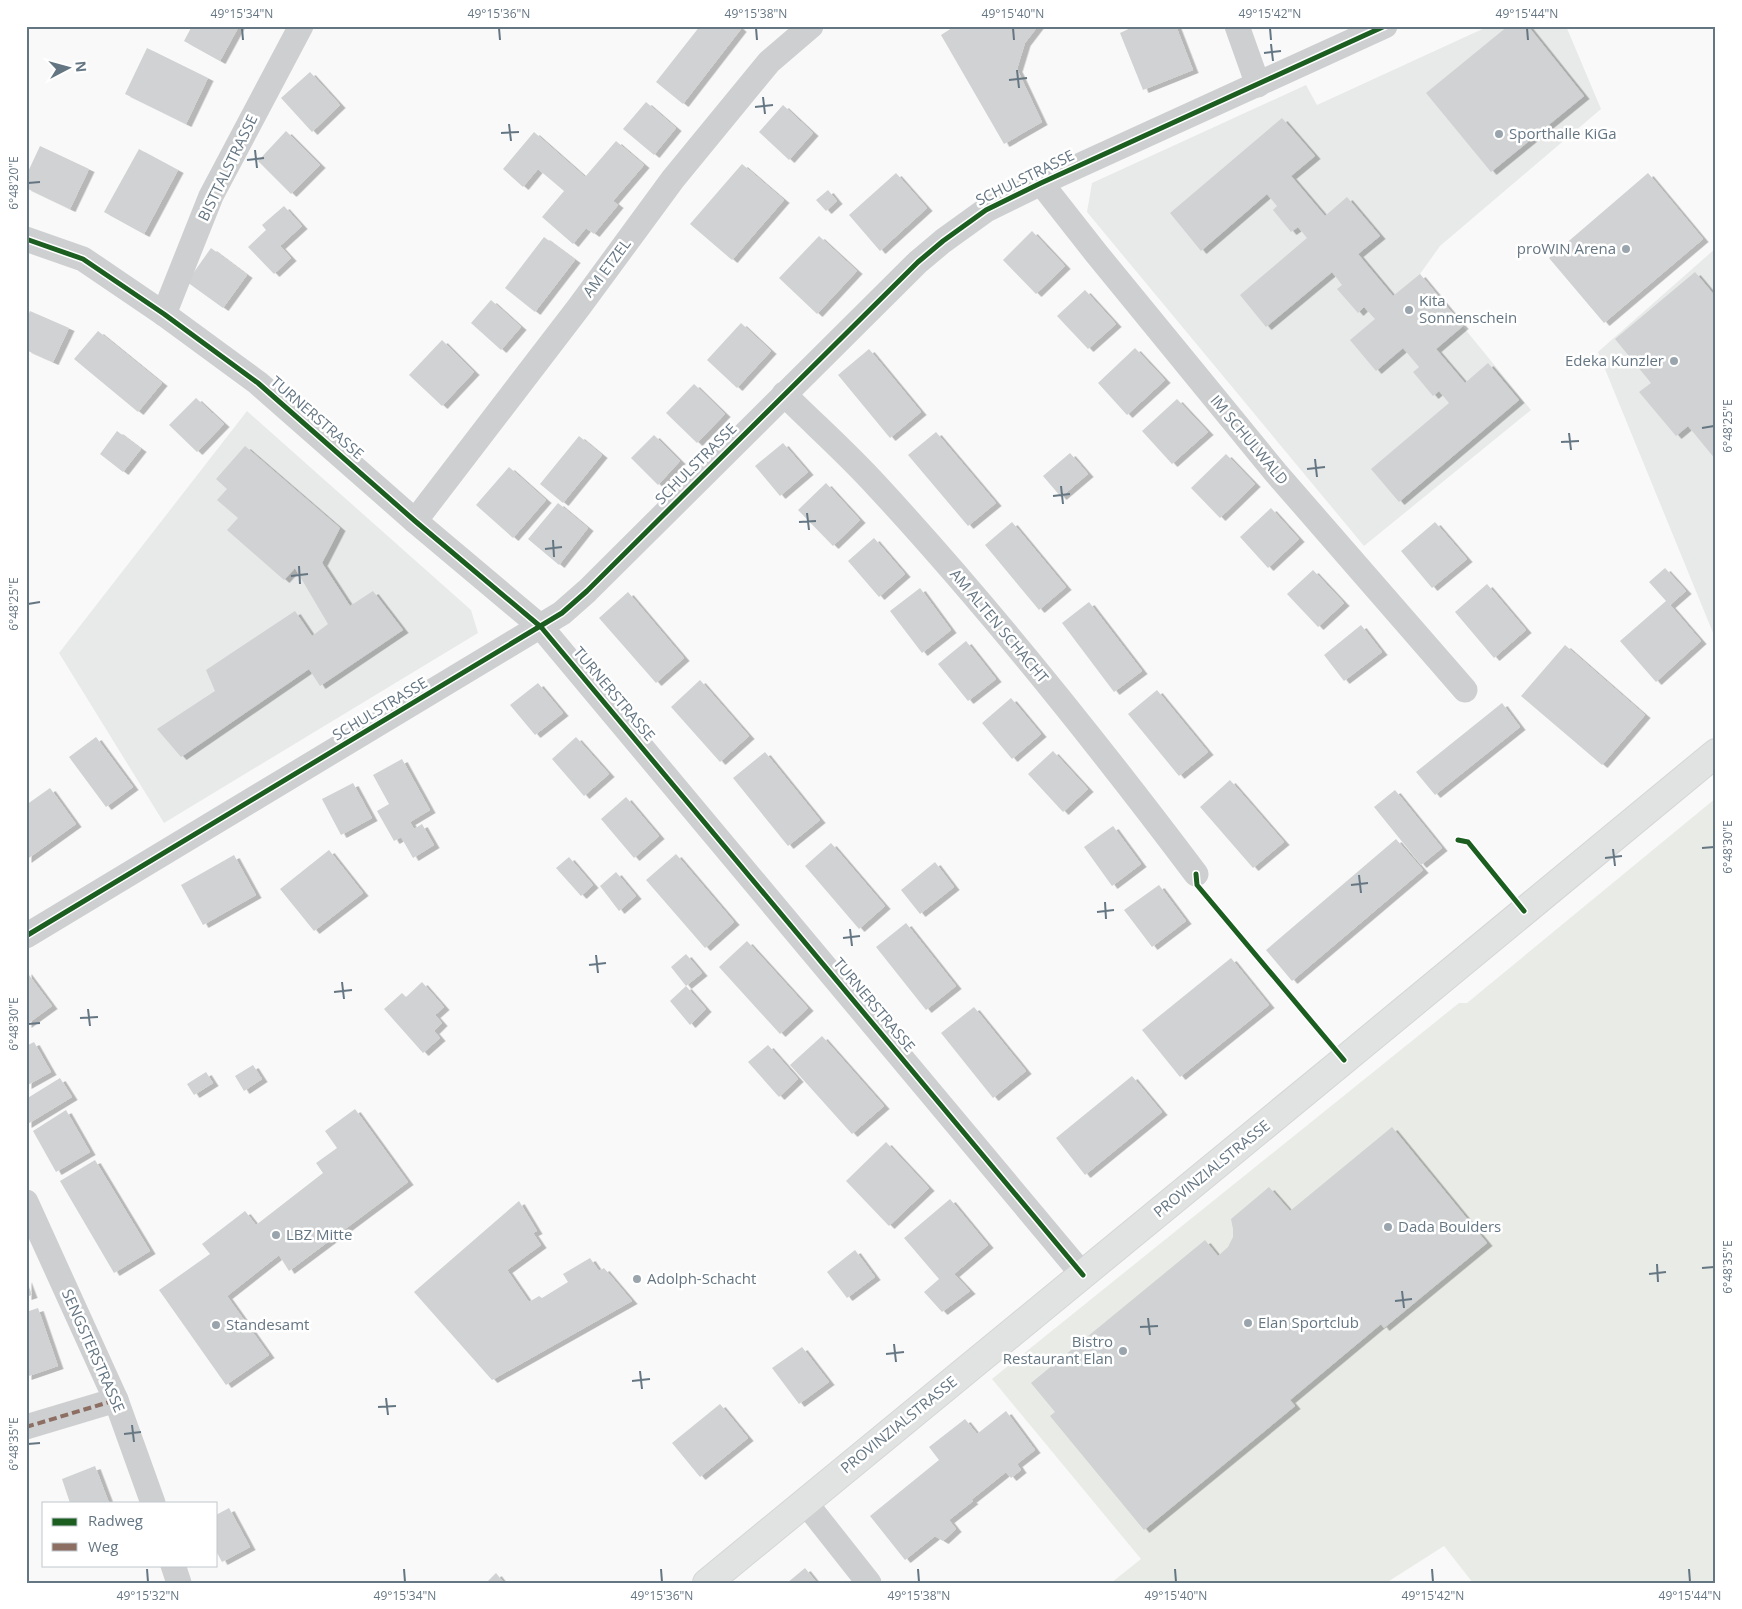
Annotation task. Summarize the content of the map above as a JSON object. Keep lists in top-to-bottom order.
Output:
{
  "streets": {
    "street": [
      "BISTTALSTRASSE",
      "SCHULSTRASSE",
      "AM ETZEL",
      "TURNERSTRASSE",
      "IM SCHULWALD",
      "AM ALTEN SCHACHT",
      "PROVINZIALSTRASSE",
      "SENGSTERSTRASSE"
    ]
  },
  "crossings": [
    ["BISTTALSTRASSE", "TURNERSTRASSE"],
    ["SCHULSTRASSE", "TURNERSTRASSE"],
    ["SCHULSTRASSE", "IM SCHULWALD"],
    ["SCHULSTRASSE", "AM ALTEN SCHACHT"],
    ["AM ETZEL", "TURNERSTRASSE"],
    ["TURNERSTRASSE", "PROVINZIALSTRASSE"]
  ],
  "places": [
    "Sporthalle KiGa",
    "proWIN Arena",
    "Kita Sonnenschein",
    "Edeka Kunzler",
    "Dada Boulders",
    "LBZ Mitte",
    "Adolph-Schacht",
    "Elan Sportclub",
    "Standesamt",
    "Bistro Restaurant Elan"
  ],
  "legend": ["Radweg", "Weg"],
  "north": "right",
  "coordinates": [
    "49°15'34\"N",
    "49°15'36\"N",
    "49°15'38\"N",
    "49°15'40\"N",
    "49°15'42\"N",
    "49°15'44\"N",
    "6°48'20\"E",
    "6°48'25\"E",
    "6°48'30\"E",
    "6°48'35\"E",
    "49°15'32\"N"
  ]
}
